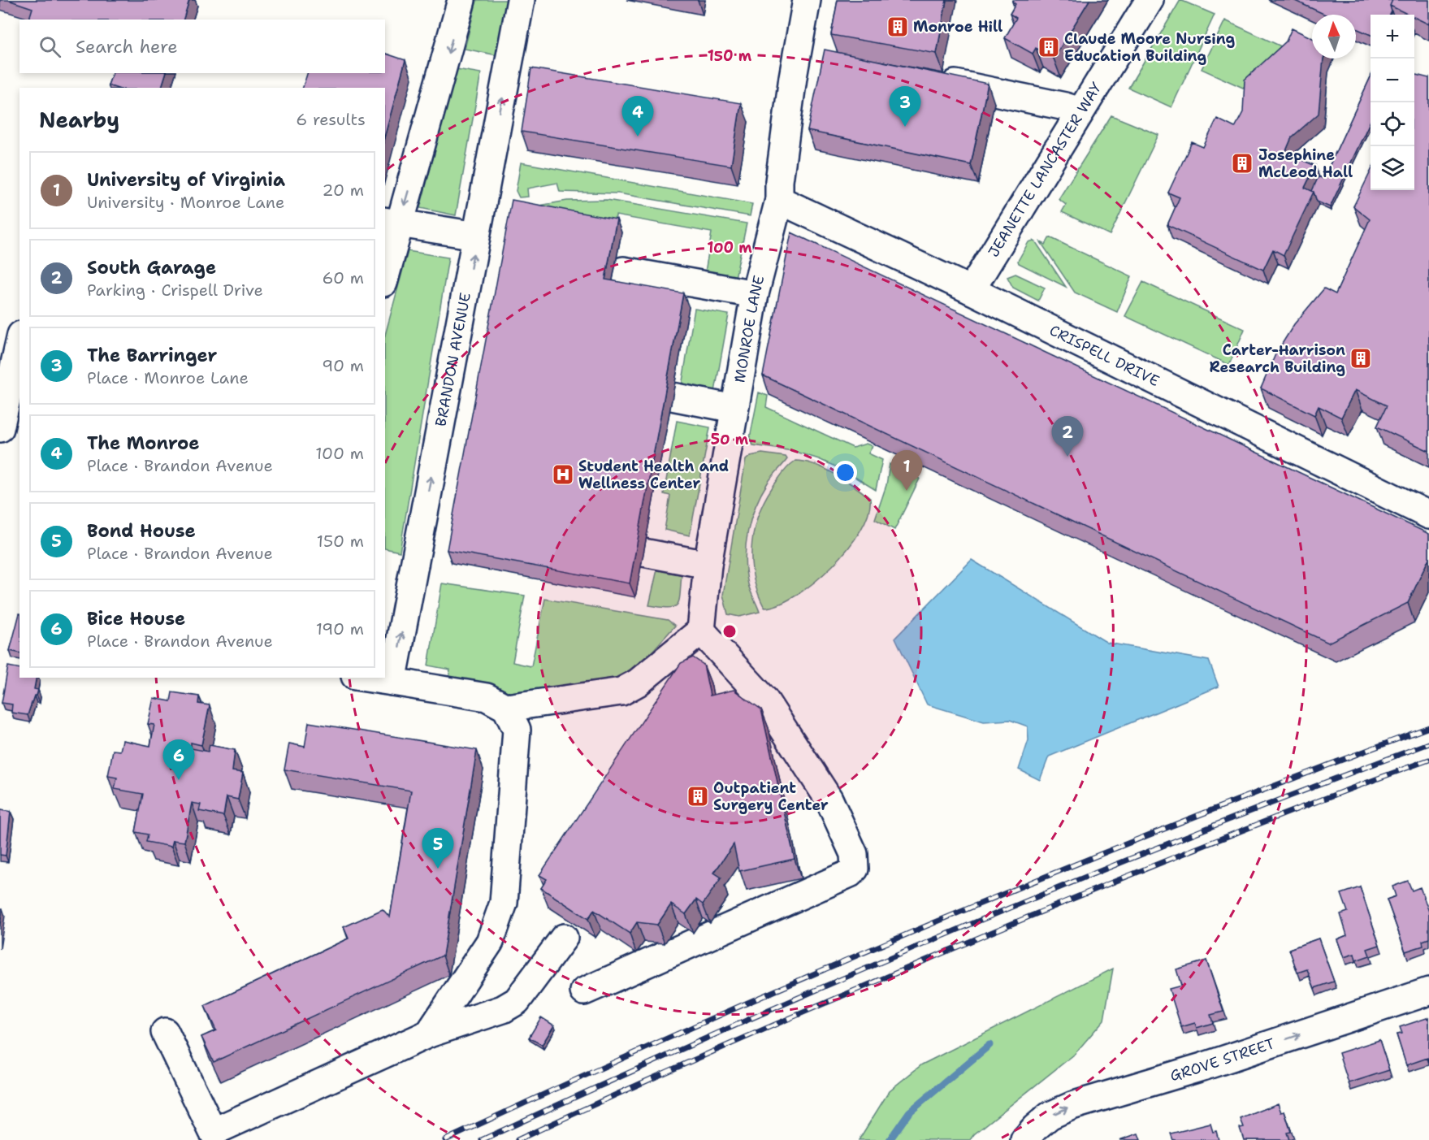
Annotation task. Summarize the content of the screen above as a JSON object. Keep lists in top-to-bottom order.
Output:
{
  "streets": {
    "street": [
      "JEANETTE LANCASTER WAY",
      "MONROE LANE",
      "CRISPELL DRIVE",
      "BRANDON AVENUE",
      "GROVE STREET"
    ]
  },
  "crossings": [
    ["JEANETTE LANCASTER WAY", "CRISPELL DRIVE"],
    ["MONROE LANE", "CRISPELL DRIVE"]
  ],
  "one_way": ["GROVE STREET"],
  "places": {
    "building": [
      "Monroe Hill",
      "Claude Moore Nursing Education Building",
      "Josephine McLeod Hall",
      "Carter-Harrison Research Building",
      "Outpatient Surgery Center"
    ],
    "hospital": ["Student Health and Wellness Center"]
  },
  "north": "top",
  "page": {
    "map_buttons": ["+", "−"],
    "search": "Search here",
    "pins": [
      "3",
      "4",
      "2",
      "1",
      "6",
      "5"
    ],
    "heading": ["Nearby", "6 results"],
    "list": [
      {
        "mark": "1",
        "name": "University of Virginia",
        "note": "University · Monroe Lane",
        "value": "20 m"
      },
      {
        "mark": "2",
        "name": "South Garage",
        "note": "Parking · Crispell Drive",
        "value": "60 m"
      },
      {
        "mark": "3",
        "name": "The Barringer",
        "note": "Place · Monroe Lane",
        "value": "90 m"
      },
      {
        "mark": "4",
        "name": "The Monroe",
        "note": "Place · Brandon Avenue",
        "value": "100 m"
      },
      {
        "mark": "5",
        "name": "Bond House",
        "note": "Place · Brandon Avenue",
        "value": "150 m"
      },
      {
        "mark": "6",
        "name": "Bice House",
        "note": "Place · Brandon Avenue",
        "value": "190 m"
      }
    ]
  },
  "rings": ["150 m", "100 m", "50 m"]
}
